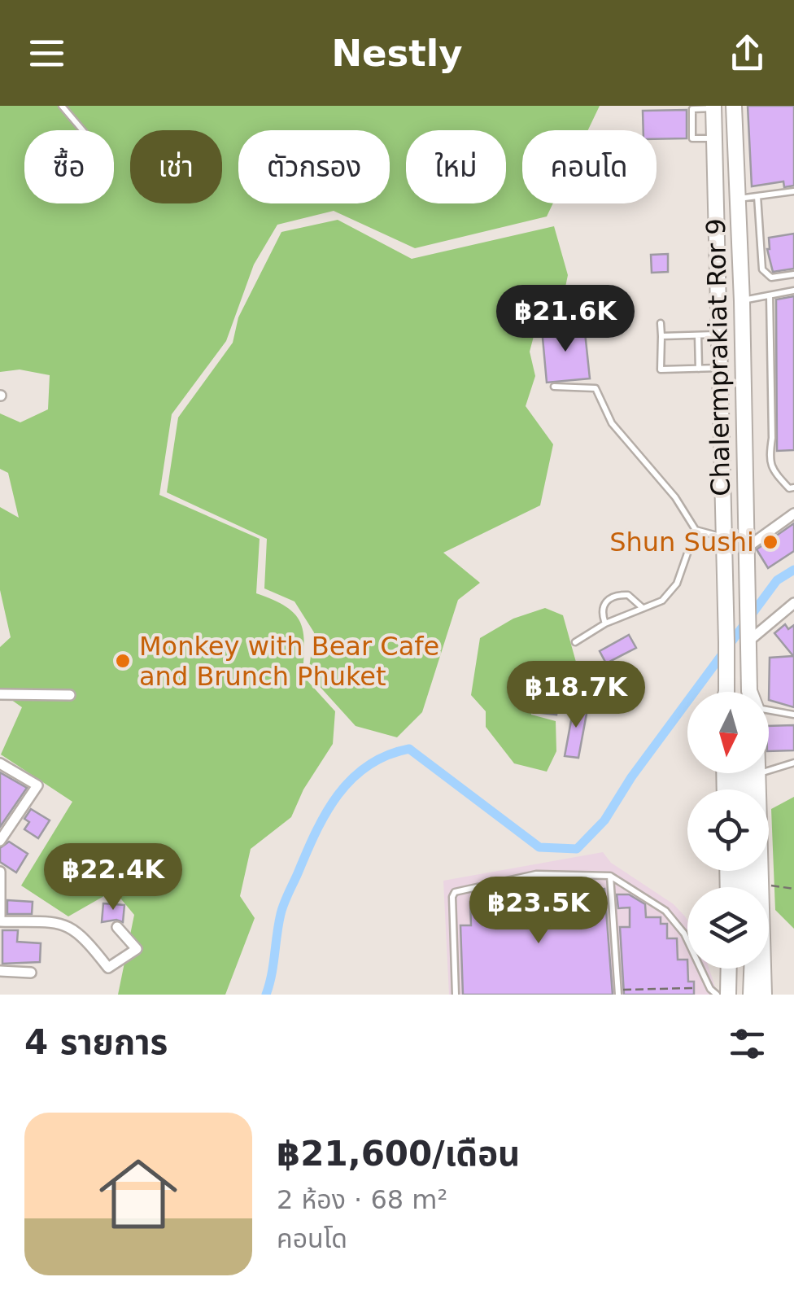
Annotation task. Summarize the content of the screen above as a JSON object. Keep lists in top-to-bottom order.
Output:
{
  "streets": {
    "main road": ["Chalermprakiat Ror 9"]
  },
  "places": ["Shun Sushi", "Monkey with Bear Cafe and Brunch Phuket"],
  "north": "bottom",
  "page": {
    "header": "Nestly",
    "chip": [
      "ซื้อ",
      "เช่า",
      "ตัวกรอง",
      "ใหม่",
      "คอนโด"
    ],
    "price": [
      "฿21.6K",
      "฿18.7K",
      "฿22.4K",
      "฿23.5K"
    ],
    "heading": "4 รายการ",
    "list": [
      {
        "name": "฿21,600/เดือน",
        "note": "2 ห้อง · 68 m² · คอนโด"
      }
    ]
  }
}
